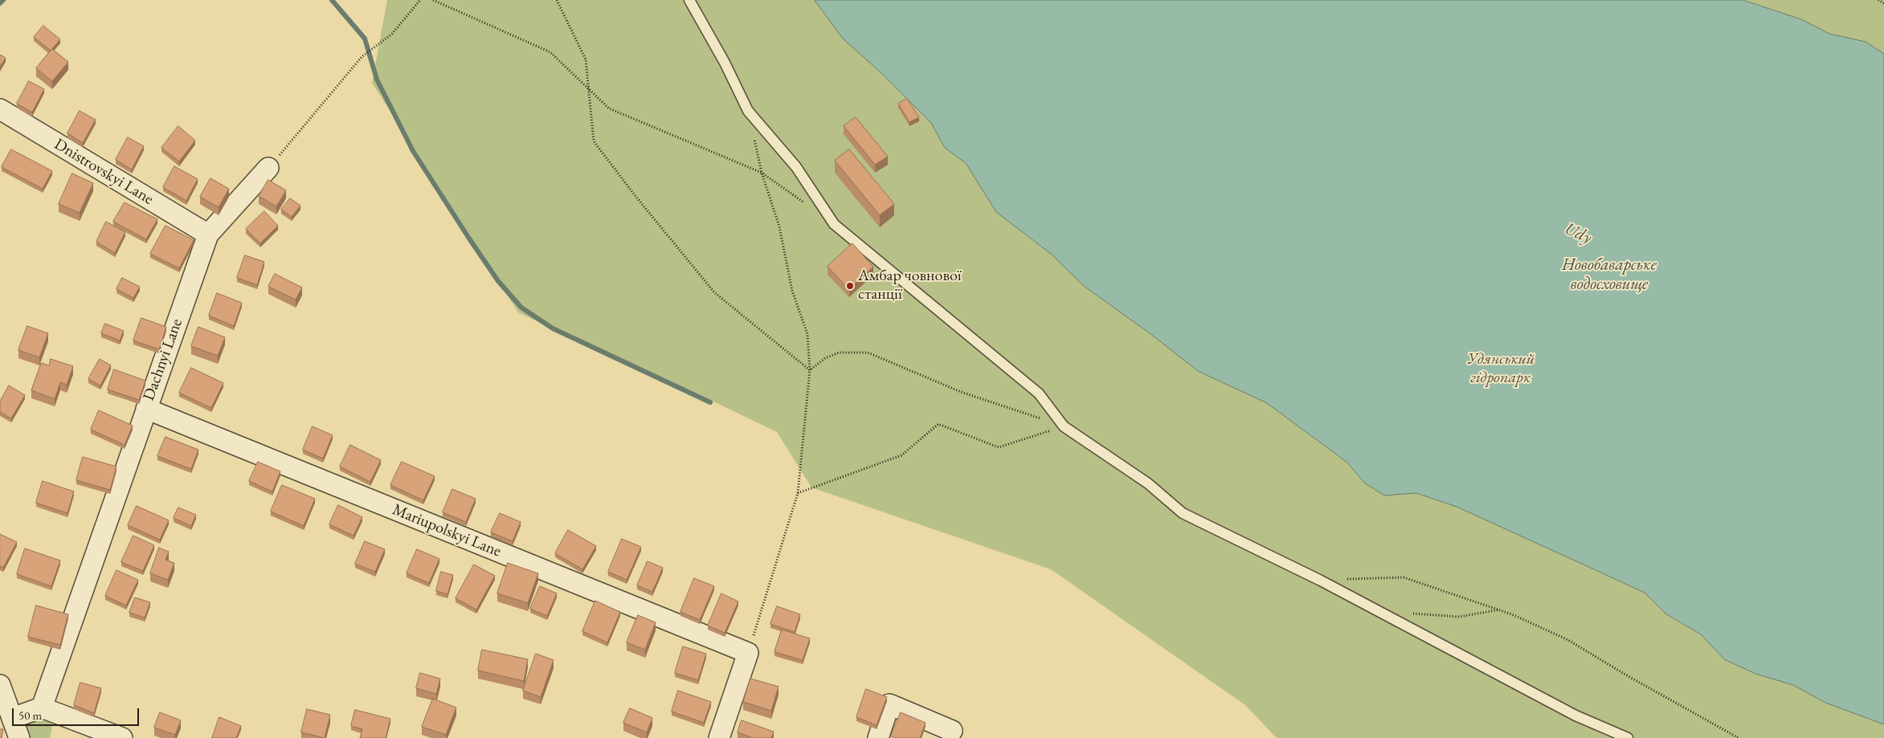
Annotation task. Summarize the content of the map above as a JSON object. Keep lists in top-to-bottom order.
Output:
{
  "streets": {
    "street": ["Dnistrovskyi Lane", "Dachnyi Lane", "Mariupolskyi Lane"]
  },
  "crossings": [
    ["Dnistrovskyi Lane", "Dachnyi Lane"],
    ["Dachnyi Lane", "Mariupolskyi Lane"]
  ],
  "water": ["Udy", "Новобаварське водосховище"],
  "parks": ["Удянський гідропарк"],
  "places": ["Амбар човнової станції"],
  "scale_bar": "50 m"
}
